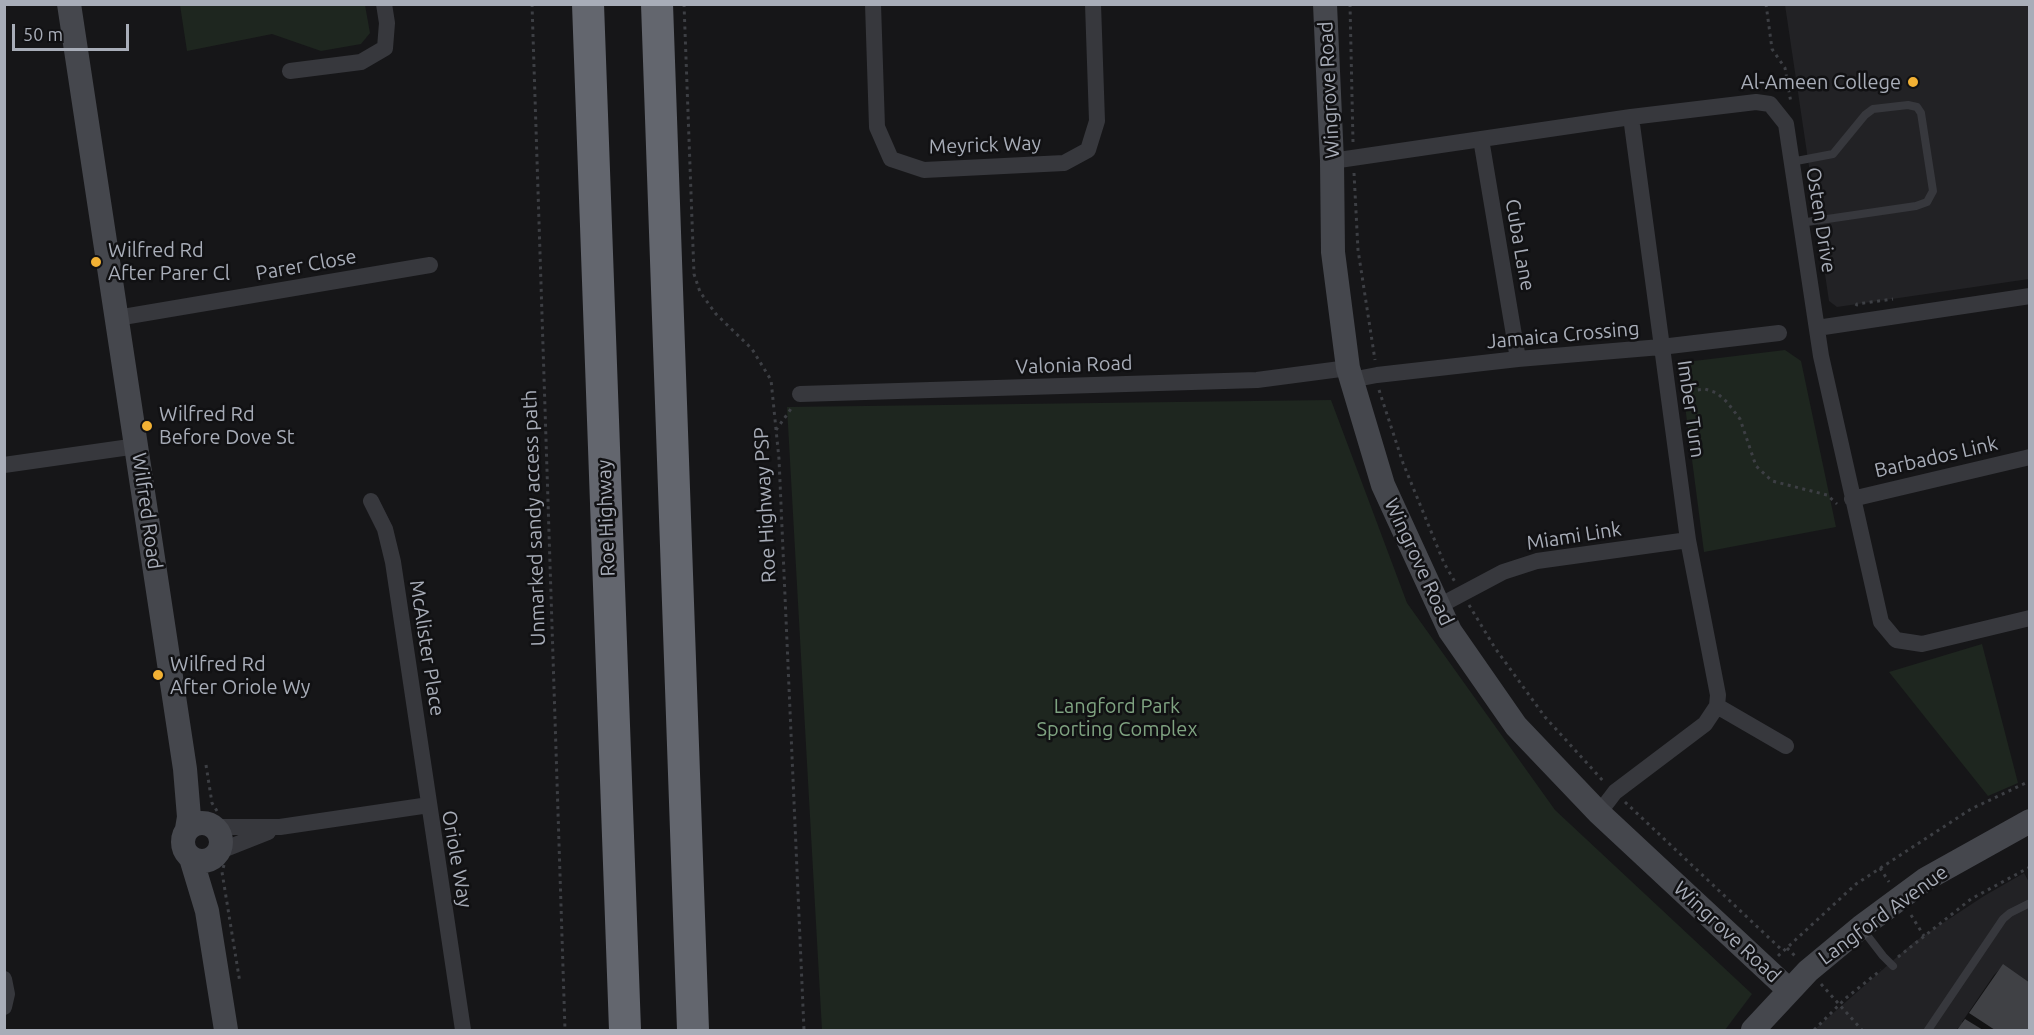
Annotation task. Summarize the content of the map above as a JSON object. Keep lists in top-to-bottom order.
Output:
{
  "streets": {
    "highway": ["Roe Highway"],
    "main road": ["Wingrove Road", "Wilfred Road", "Langford Avenue"],
    "street": [
      "Meyrick Way",
      "Osten Drive",
      "Cuba Lane",
      "Parer Close",
      "Jamaica Crossing",
      "Valonia Road",
      "Imber Turn",
      "Barbados Link",
      "Miami Link",
      "McAlister Place",
      "Oriole Way"
    ],
    "path": ["Roe Highway PSP", "Unmarked sandy access path"]
  },
  "crossings": [
    ["Wingrove Road", "Osten Drive"],
    ["Wingrove Road", "Jamaica Crossing"],
    ["Wingrove Road", "Valonia Road"],
    ["Wingrove Road", "Miami Link"],
    ["Wingrove Road", "Langford Avenue"],
    ["Osten Drive", "Cuba Lane"],
    ["Osten Drive", "Imber Turn"],
    ["Osten Drive", "Barbados Link"],
    ["Cuba Lane", "Jamaica Crossing"],
    ["Parer Close", "Wilfred Road"],
    ["Jamaica Crossing", "Valonia Road"],
    ["Jamaica Crossing", "Imber Turn"],
    ["Imber Turn", "Miami Link"],
    ["Wilfred Road", "Oriole Way"],
    ["McAlister Place", "Oriole Way"]
  ],
  "parks": ["Langford Park Sporting Complex"],
  "places": [
    "Al-Ameen College",
    "Wilfred Rd After Parer Cl",
    "Wilfred Rd Before Dove St",
    "Wilfred Rd After Oriole Wy"
  ],
  "scale_bar": "50 m"
}
